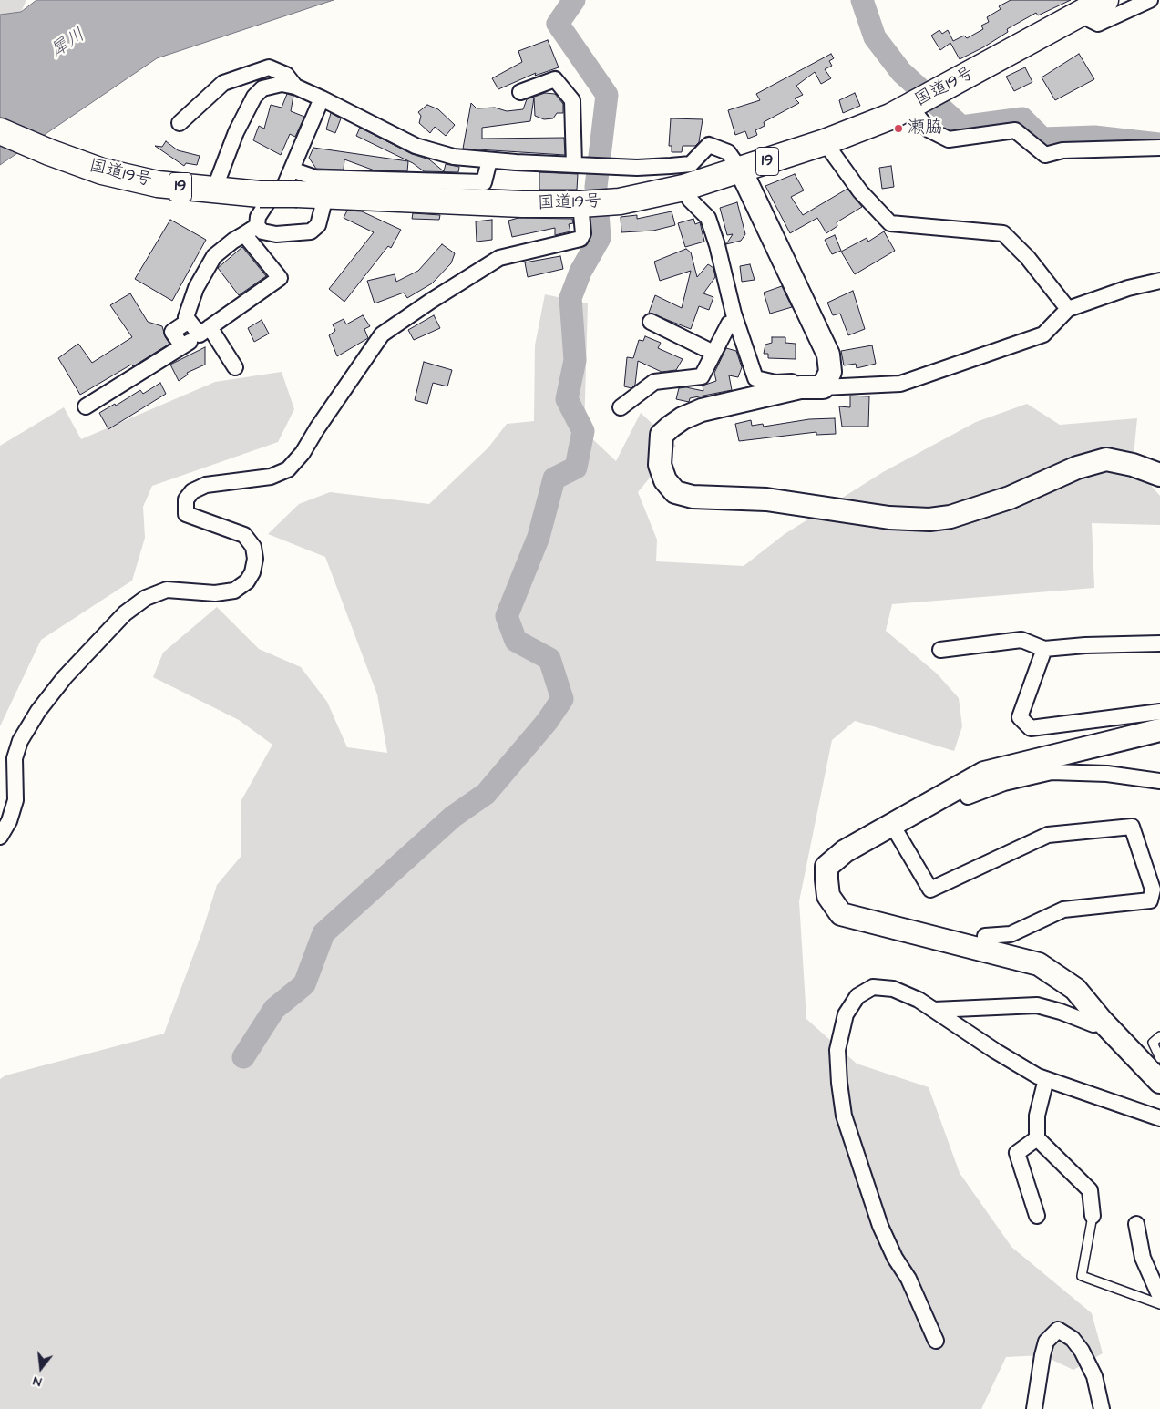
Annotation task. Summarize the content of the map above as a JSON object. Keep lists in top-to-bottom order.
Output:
{
  "streets": {
    "highway": ["国道19号", "19"]
  },
  "water": ["犀川"],
  "places": ["瀬脇"],
  "north": "bottom"
}
